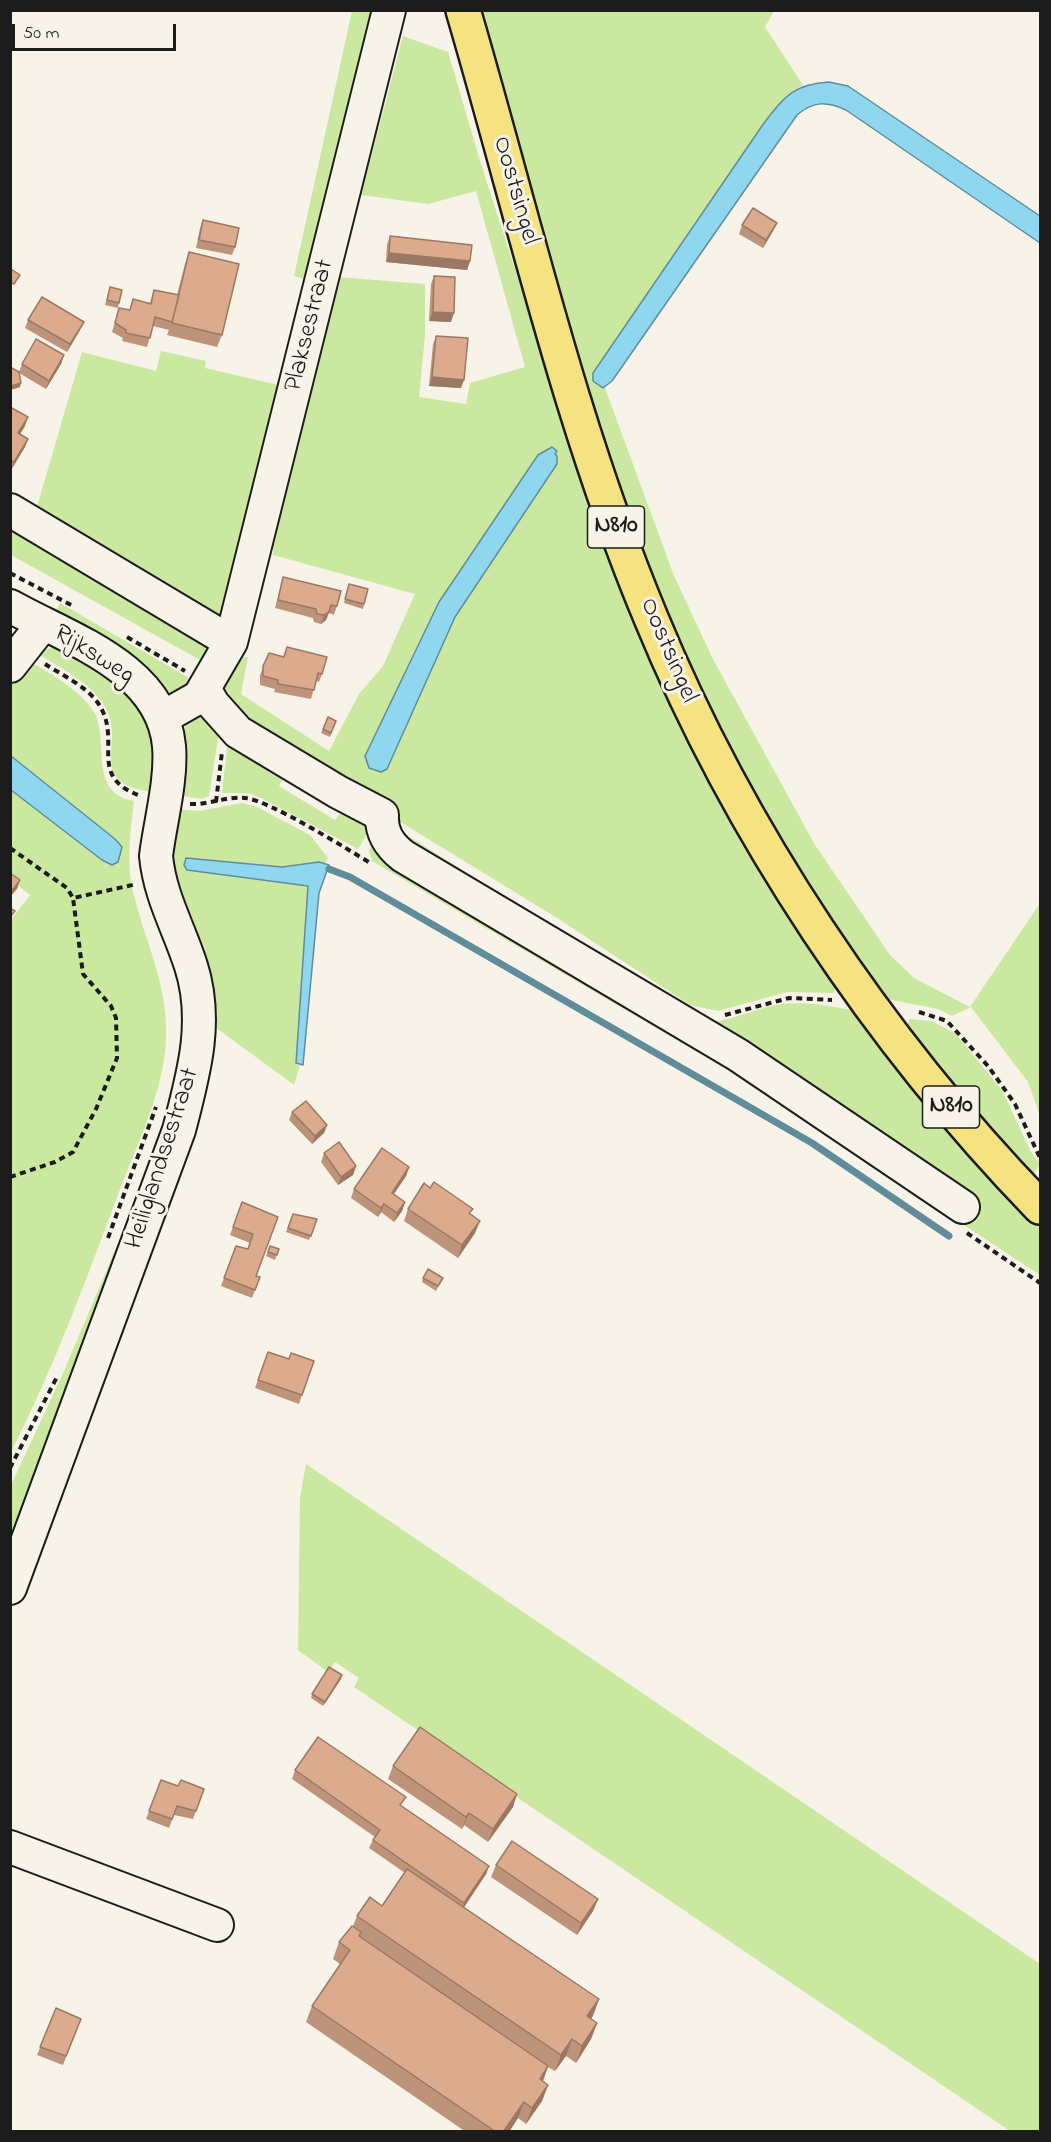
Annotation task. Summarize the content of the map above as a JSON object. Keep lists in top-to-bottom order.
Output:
{
  "streets": {
    "main road": ["Oostsingel", "N810"],
    "street": ["Plaksestraat", "Rijksweg", "Heiliglandsestraat"]
  },
  "crossings": [
    ["Plaksestraat", "Rijksweg"],
    ["Plaksestraat", "Heiliglandsestraat"],
    ["Rijksweg", "Heiliglandsestraat"]
  ],
  "scale_bar": "50 m"
}
